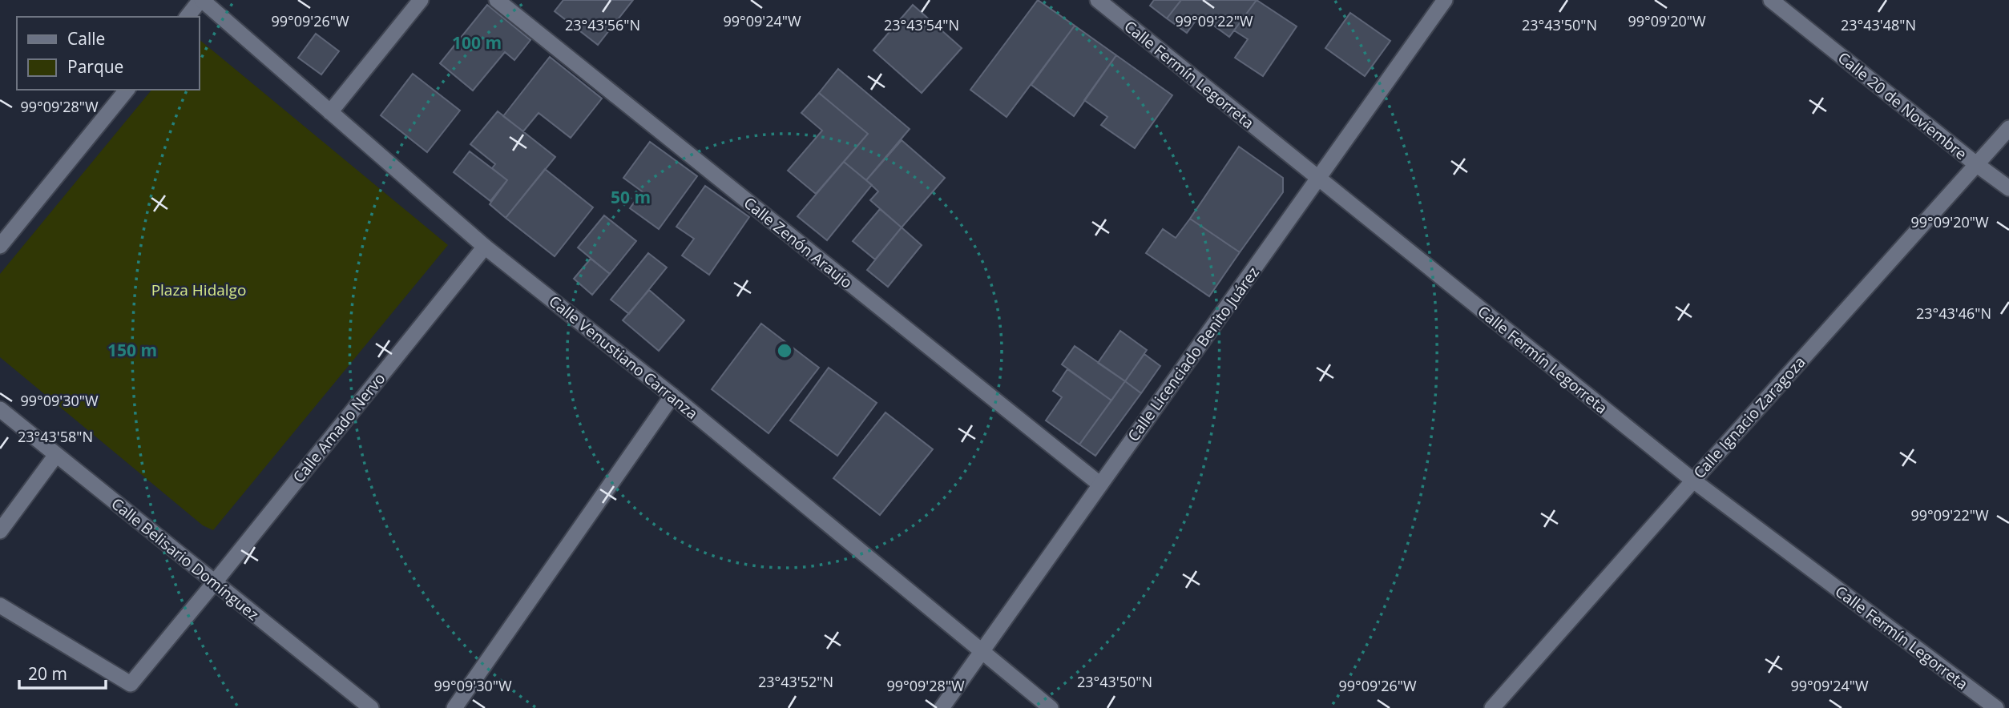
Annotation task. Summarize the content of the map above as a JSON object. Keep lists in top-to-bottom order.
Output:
{
  "streets": {
    "street": [
      "Calle Fermín Legorreta",
      "Calle 20 de Noviembre",
      "Calle Zenón Araujo",
      "Calle Licenciado Benito Juárez",
      "Calle Venustiano Carranza",
      "Calle Ignacio Zaragoza",
      "Calle Amado Nervo",
      "Calle Belisario Domínguez"
    ]
  },
  "crossings": [
    ["Calle Fermín Legorreta", "Calle Licenciado Benito Juárez"],
    ["Calle Fermín Legorreta", "Calle Ignacio Zaragoza"],
    ["Calle 20 de Noviembre", "Calle Ignacio Zaragoza"],
    ["Calle Zenón Araujo", "Calle Licenciado Benito Juárez"],
    ["Calle Licenciado Benito Juárez", "Calle Venustiano Carranza"],
    ["Calle Venustiano Carranza", "Calle Amado Nervo"],
    ["Calle Amado Nervo", "Calle Belisario Domínguez"]
  ],
  "parks": ["Plaza Hidalgo"],
  "legend": ["Calle", "Parque"],
  "scale_bar": "20 m",
  "coordinates": [
    "99°09'26\"W",
    "99°09'24\"W",
    "99°09'22\"W",
    "99°09'20\"W",
    "23°43'56\"N",
    "23°43'54\"N",
    "23°43'50\"N",
    "23°43'48\"N",
    "99°09'28\"W",
    "23°43'46\"N",
    "99°09'30\"W",
    "23°43'58\"N",
    "23°43'52\"N"
  ],
  "rings": ["100 m", "50 m", "150 m"]
}
